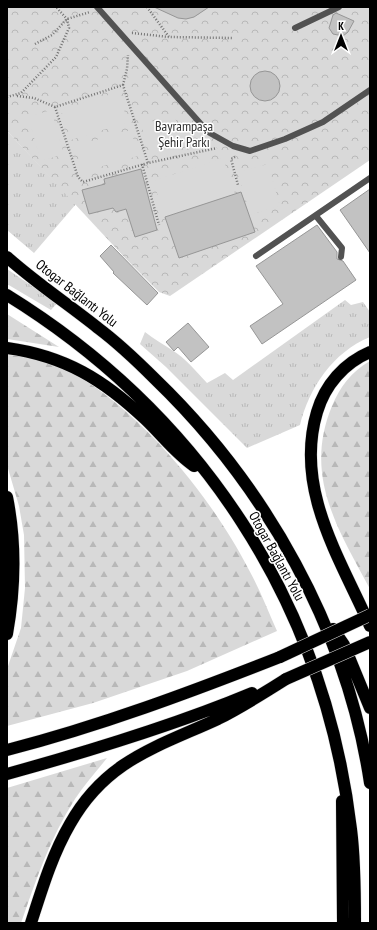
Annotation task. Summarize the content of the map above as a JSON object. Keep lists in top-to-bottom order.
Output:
{
  "streets": {
    "highway": ["Otogar Bağlantı Yolu"]
  },
  "parks": ["Bayrampaşa Şehir Parkı"],
  "north": "top"
}
